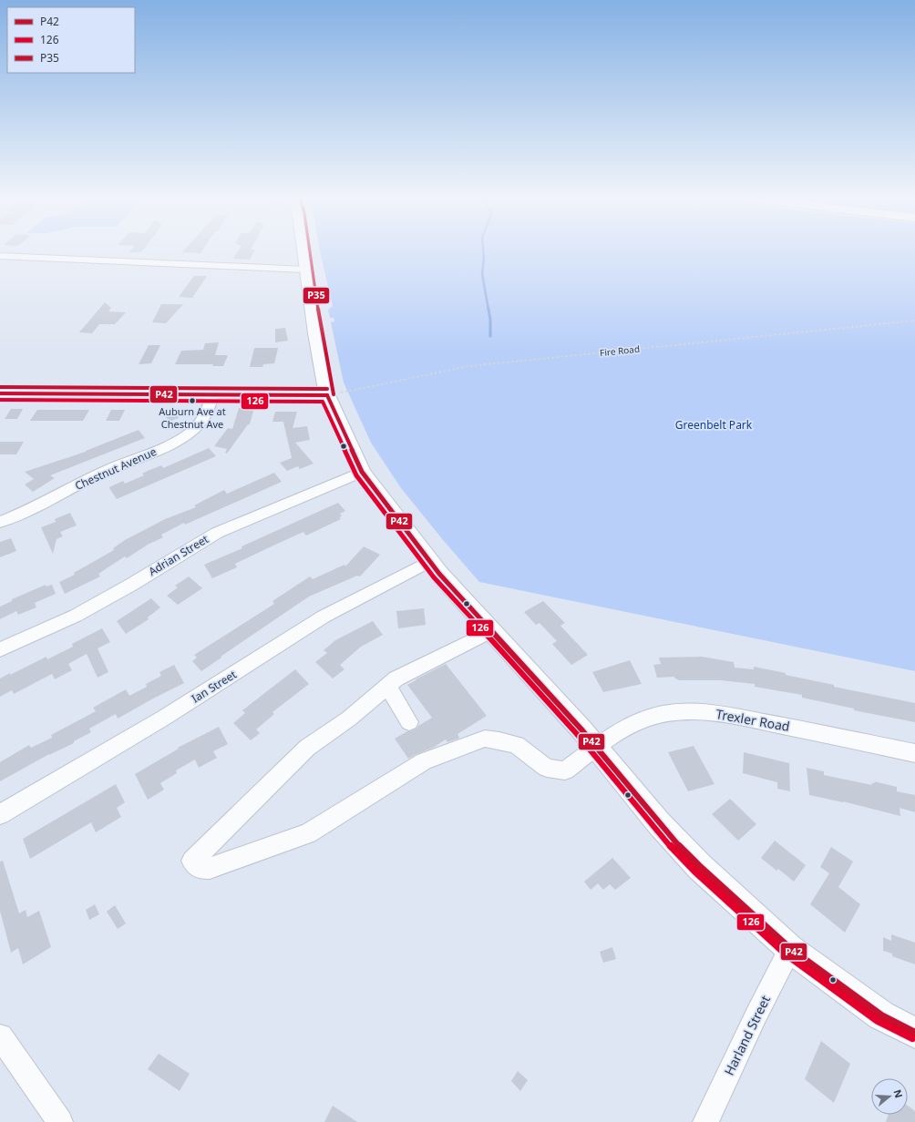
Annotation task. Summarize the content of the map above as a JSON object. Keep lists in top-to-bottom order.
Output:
{
  "streets": {
    "street": [
      "Chestnut Avenue",
      "Adrian Street",
      "Ian Street",
      "Trexler Road",
      "Harland Street"
    ],
    "path": ["Fire Road"]
  },
  "parks": ["Greenbelt Park"],
  "places": ["Auburn Ave at Chestnut Ave"],
  "lines": ["transit line P35", "transit line P42", "transit line 126"],
  "legend": ["P42", "126", "P35"],
  "north": "right"
}
